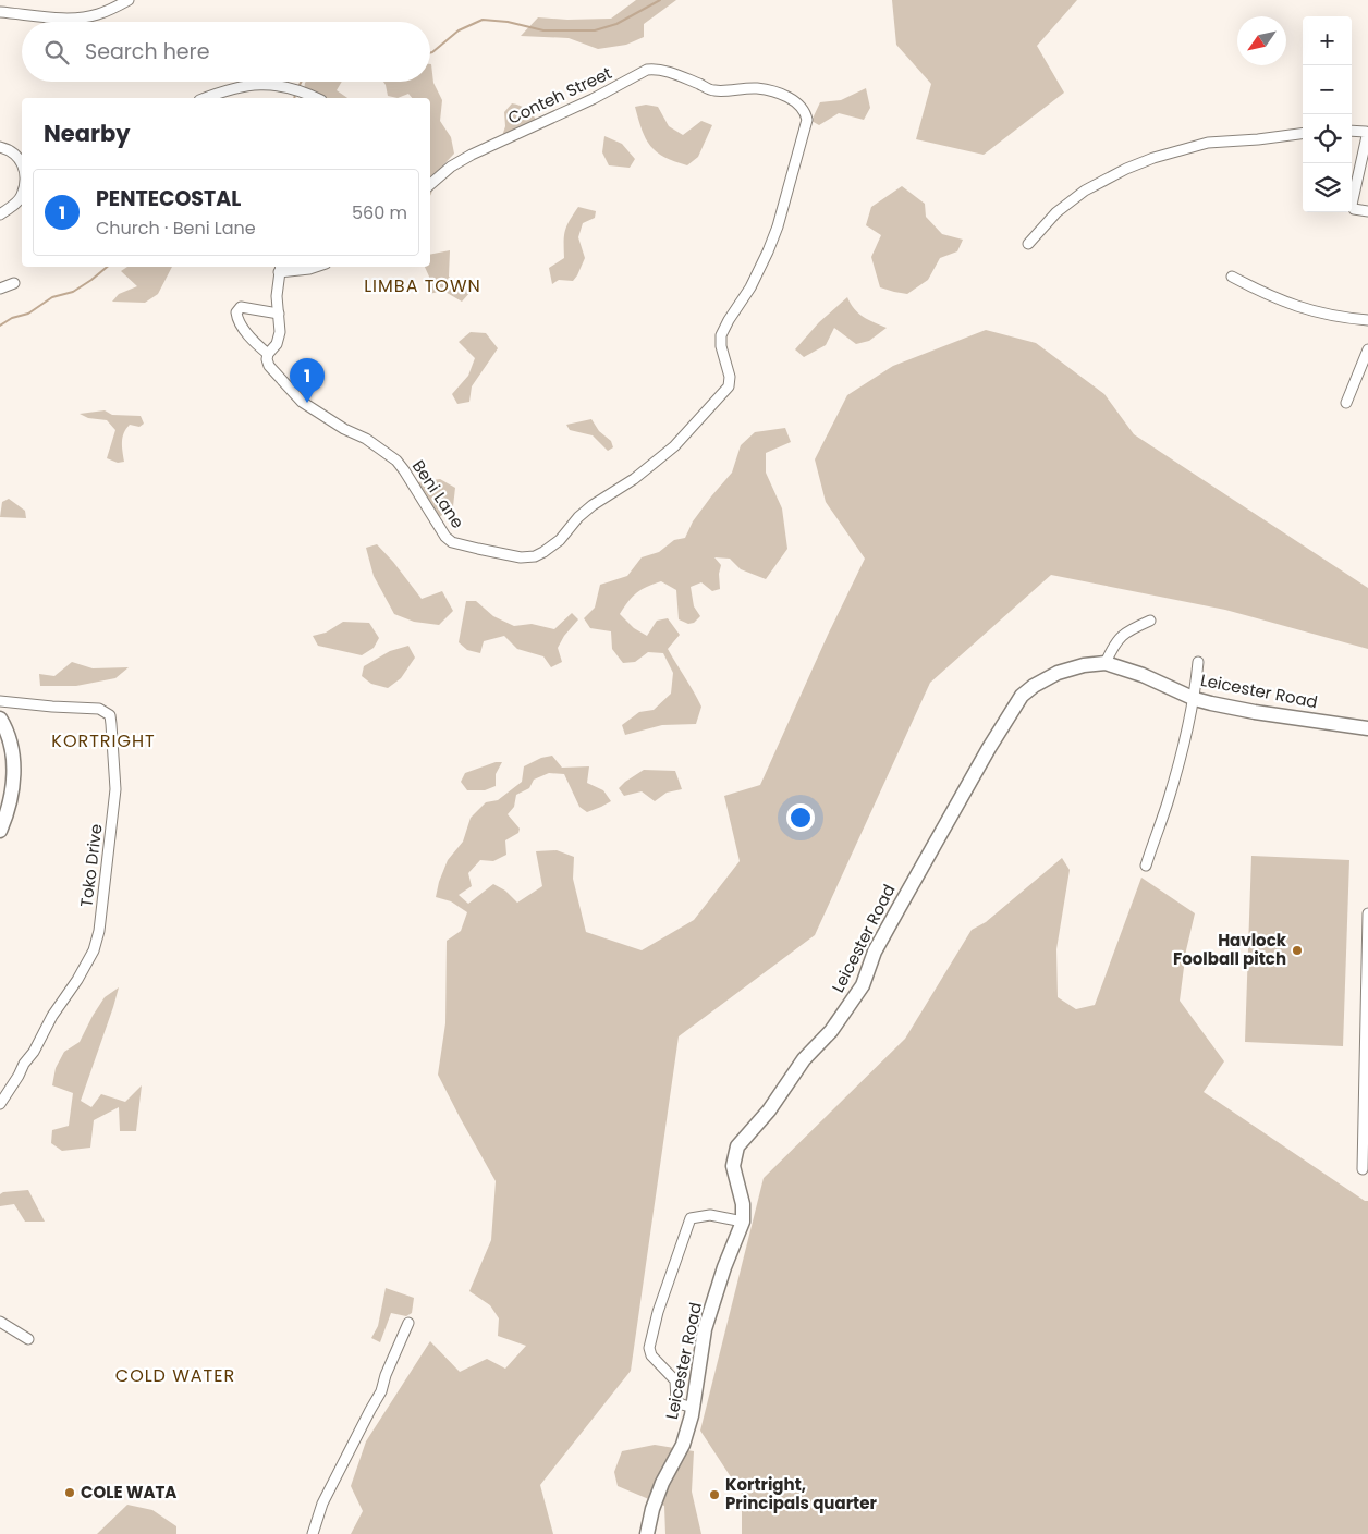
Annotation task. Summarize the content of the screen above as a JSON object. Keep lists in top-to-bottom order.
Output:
{
  "streets": {
    "street": [
      "Conteh Street",
      "Beni Lane",
      "Leicester Road",
      "Toko Drive"
    ]
  },
  "crossings": [
    ["Conteh Street", "Beni Lane"]
  ],
  "districts": ["LIMBA TOWN", "KORTRIGHT", "COLD WATER"],
  "places": ["Havlock Foolball pitch", "COLE WATA", "Kortright, Principals quarter"],
  "north": "bottom left",
  "page": {
    "map_buttons": ["+", "−"],
    "search": "Search here",
    "heading": "Nearby",
    "list": [
      {
        "mark": "1",
        "name": "PENTECOSTAL",
        "note": "Church · Beni Lane",
        "value": "560 m"
      }
    ],
    "pins": "1"
  }
}
